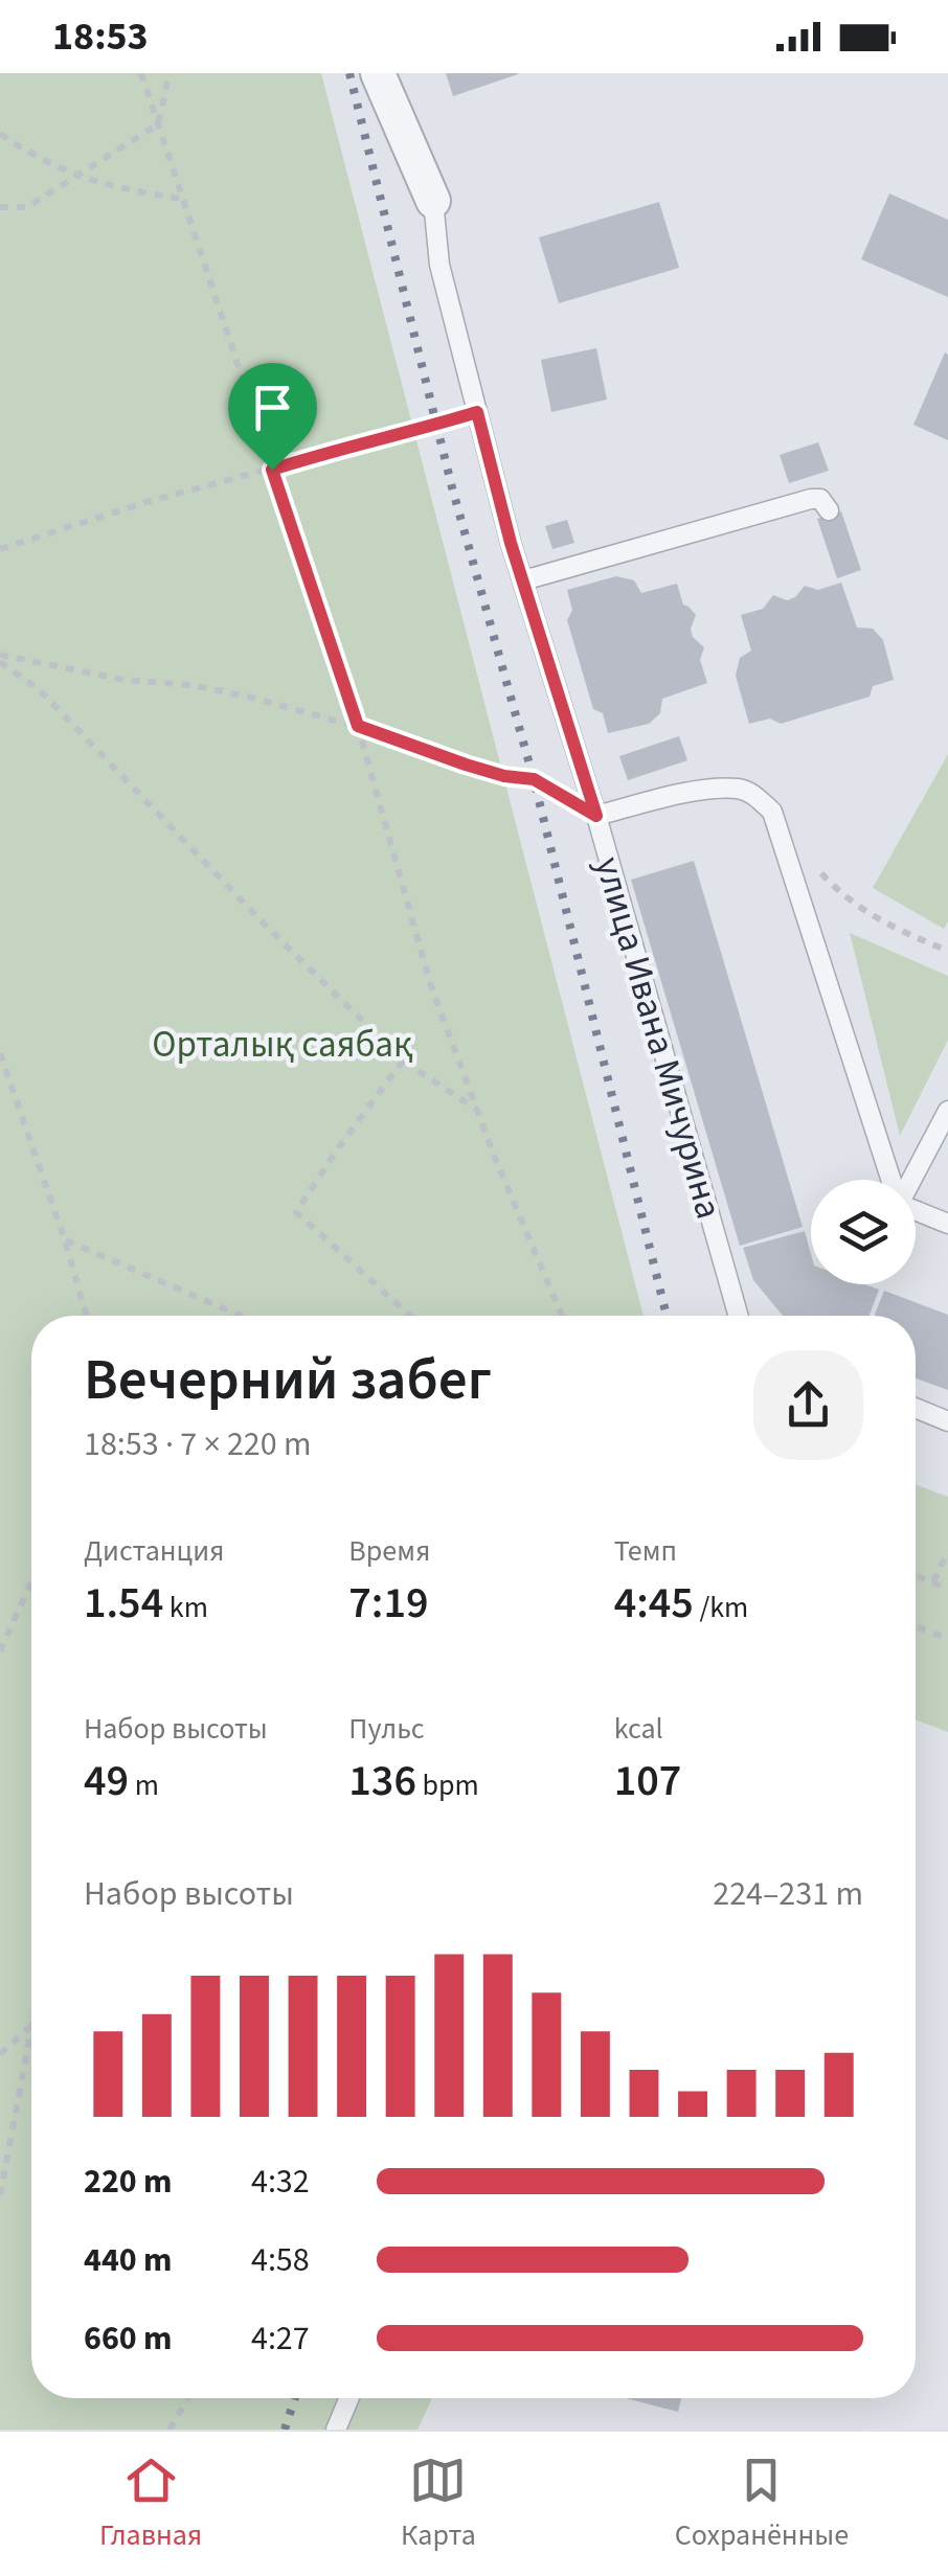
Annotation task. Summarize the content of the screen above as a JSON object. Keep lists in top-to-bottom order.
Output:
{
  "streets": {
    "lane": ["улица Ивана Мичурина"]
  },
  "parks": ["Орталық саябақ"],
  "page": {
    "status": "18:53",
    "heading": ["Вечерний забег", "18:53 · 7 × 220 m"],
    "stats": [
      ["Дистанция", "1.54 km"],
      ["Время", "7:19"],
      ["Темп", "4:45 /km"],
      ["Набор высоты", "49 m"],
      ["Пульс", "136 bpm"],
      ["kcal", "107"]
    ],
    "chart": ["Набор высоты", "224–231 m"],
    "list": [
      {
        "name": "220 m",
        "note": "4:32"
      },
      {
        "name": "440 m",
        "note": "4:58"
      },
      {
        "name": "660 m",
        "note": "4:27"
      }
    ],
    "tabs": ["Главная", "Карта", "Сохранённые"]
  }
}
